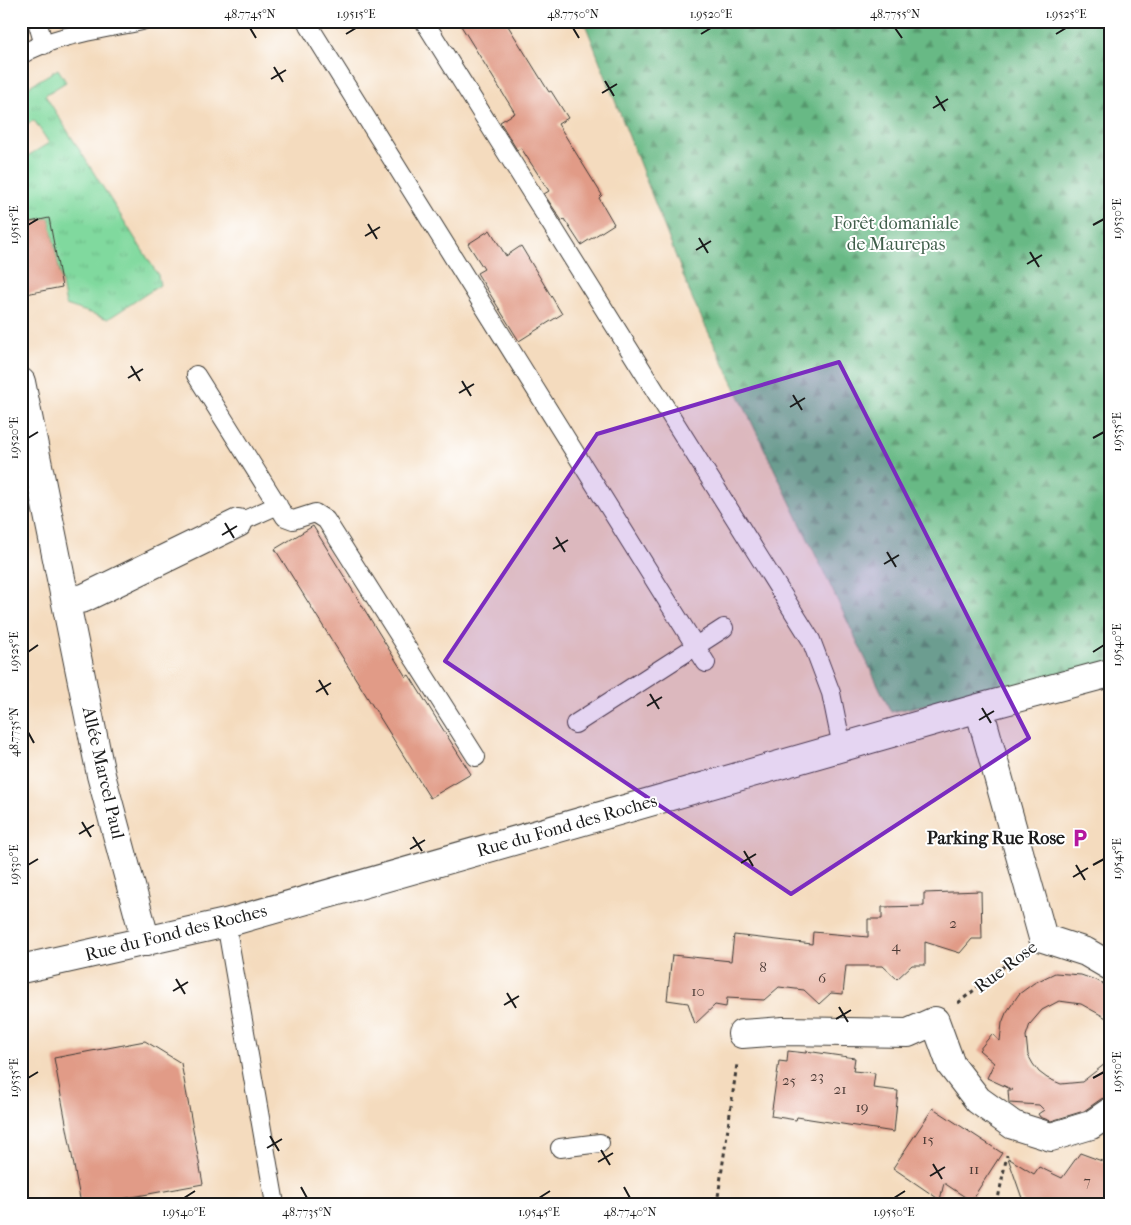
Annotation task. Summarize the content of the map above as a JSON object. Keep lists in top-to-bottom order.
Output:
{
  "streets": {
    "street": ["Allée Marcel Paul", "Rue du Fond des Roches", "Rue Rose"]
  },
  "crossings": [
    ["Allée Marcel Paul", "Rue du Fond des Roches"]
  ],
  "parks": ["Forêt domaniale de Maurepas"],
  "places": {
    "parking": ["Parking Rue Rose"]
  },
  "house_numbers": [
    "2",
    "4",
    "8",
    "6",
    "10",
    "23",
    "25",
    "21",
    "19",
    "15",
    "11",
    "7"
  ],
  "coordinates": [
    "48.7745°N",
    "1.9515°E",
    "48.7750°N",
    "1.9520°E",
    "48.7755°N",
    "1.9525°E",
    "1.9530°E",
    "1.9535°E",
    "1.9540°E",
    "48.7735°N",
    "1.9545°E",
    "1.9550°E",
    "48.7740°N"
  ]
}
